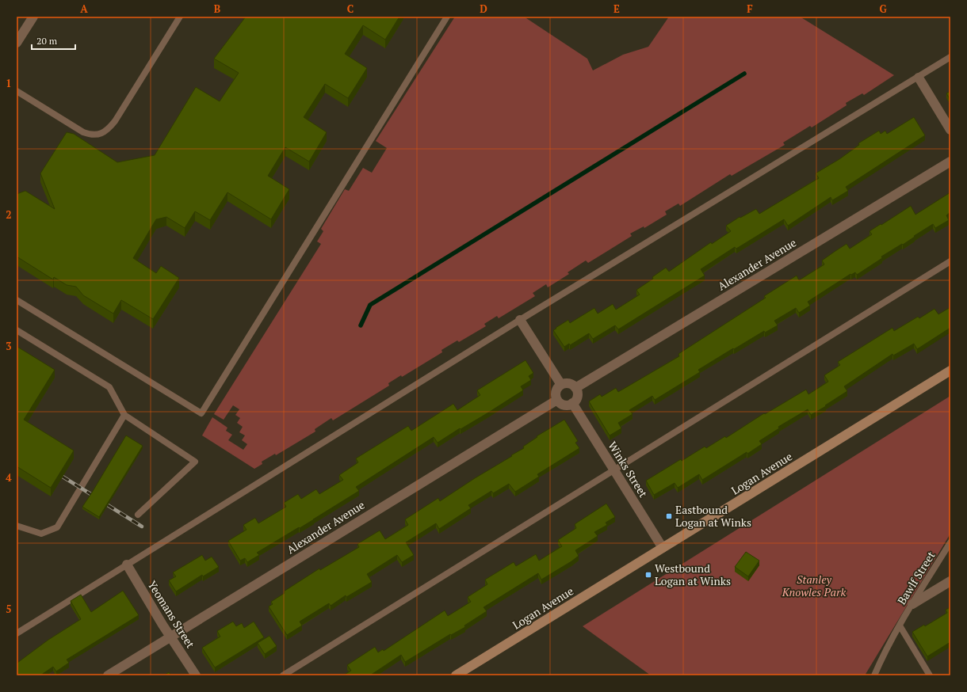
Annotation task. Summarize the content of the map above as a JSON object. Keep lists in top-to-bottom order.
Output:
{
  "streets": {
    "main road": ["Logan Avenue"],
    "street": ["Alexander Avenue", "Winks Street", "Yeomans Street"],
    "lane": ["Bawlf Street"]
  },
  "crossings": [
    ["Alexander Avenue", "Winks Street"],
    ["Alexander Avenue", "Yeomans Street"],
    ["Winks Street", "Logan Avenue"]
  ],
  "parks": ["Stanley Knowles Park"],
  "places": {
    "transit": ["Eastbound Logan at Winks", "Westbound Logan at Winks"]
  },
  "scale_bar": "20 m",
  "grid": {
    "columns": [
      "A",
      "B",
      "C",
      "D",
      "E",
      "F",
      "G"
    ],
    "rows": [
      "1",
      "2",
      "3",
      "4",
      "5"
    ]
  }
}
